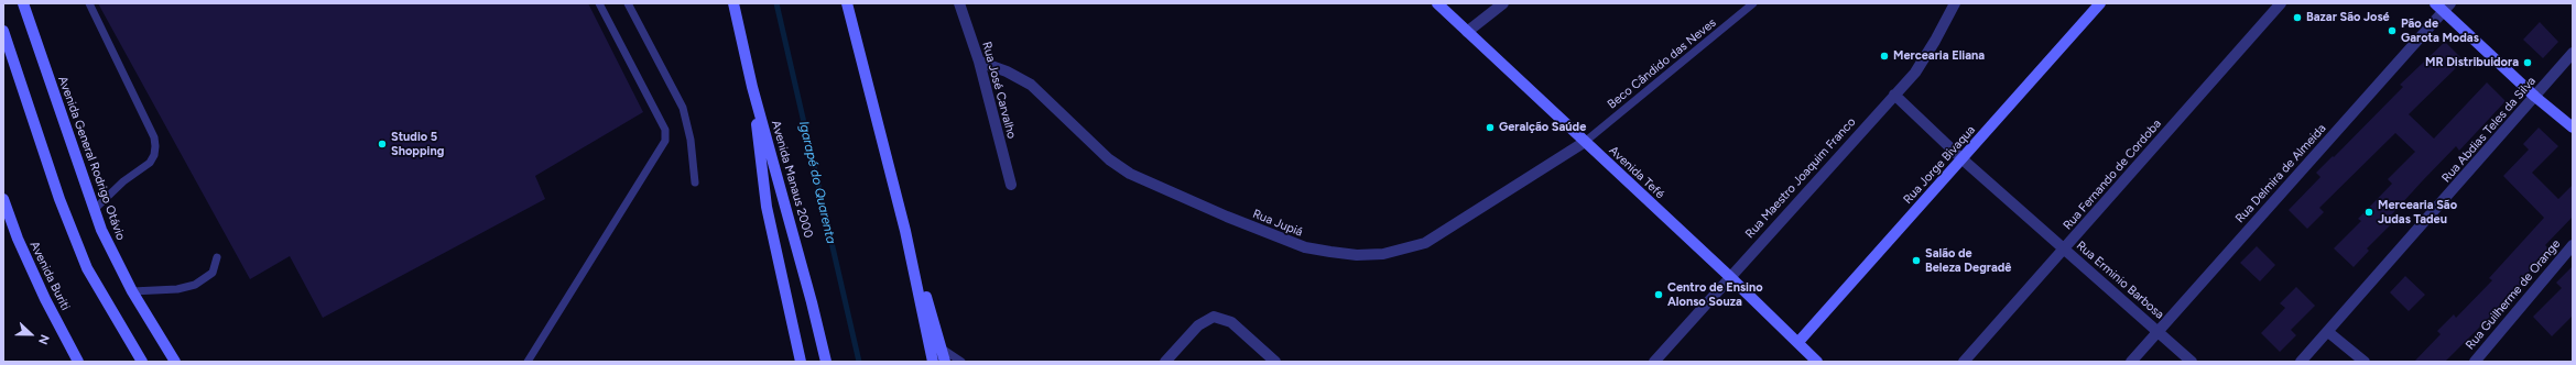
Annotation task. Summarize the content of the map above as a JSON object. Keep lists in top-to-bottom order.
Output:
{
  "streets": {
    "main road": [
      "Avenida General Rodrigo Otávio",
      "Rua Jorge Bivaqua",
      "Avenida Tefé",
      "Avenida Manaus 2000",
      "Avenida Buriti"
    ],
    "street": [
      "Rua José Carvalho",
      "Rua Abdias Teles da Silva",
      "Rua Delmira de Almeida",
      "Rua Fernando de Cordoba",
      "Rua Maestro Joaquim Franco",
      "Rua Jupiá",
      "Rua Erminio Barbosa",
      "Rua Guilherme de Orange"
    ],
    "lane": ["Beco Cândido das Neves"]
  },
  "crossings": [
    ["Beco Cândido das Neves", "Avenida Tefé"],
    ["Beco Cândido das Neves", "Rua Jupiá"],
    ["Rua José Carvalho", "Rua Jupiá"],
    ["Rua Jorge Bivaqua", "Avenida Tefé"],
    ["Rua Jorge Bivaqua", "Rua Erminio Barbosa"],
    ["Avenida Tefé", "Rua Maestro Joaquim Franco"],
    ["Avenida Tefé", "Rua Jupiá"],
    ["Rua Delmira de Almeida", "Rua Erminio Barbosa"],
    ["Rua Fernando de Cordoba", "Rua Erminio Barbosa"],
    ["Rua Maestro Joaquim Franco", "Rua Erminio Barbosa"]
  ],
  "water": ["Igarapé do Quarenta"],
  "places": [
    "Bazar São José",
    "Pão de Garota Modas",
    "Mercearia Eliana",
    "MR Distribuidora",
    "Geralção Saúde",
    "Studio 5 Shopping",
    "Mercearia São Judas Tadeu",
    "Salão de Beleza Degradê",
    "Centro de Ensino Alonso Souza"
  ],
  "north": "right"
}
